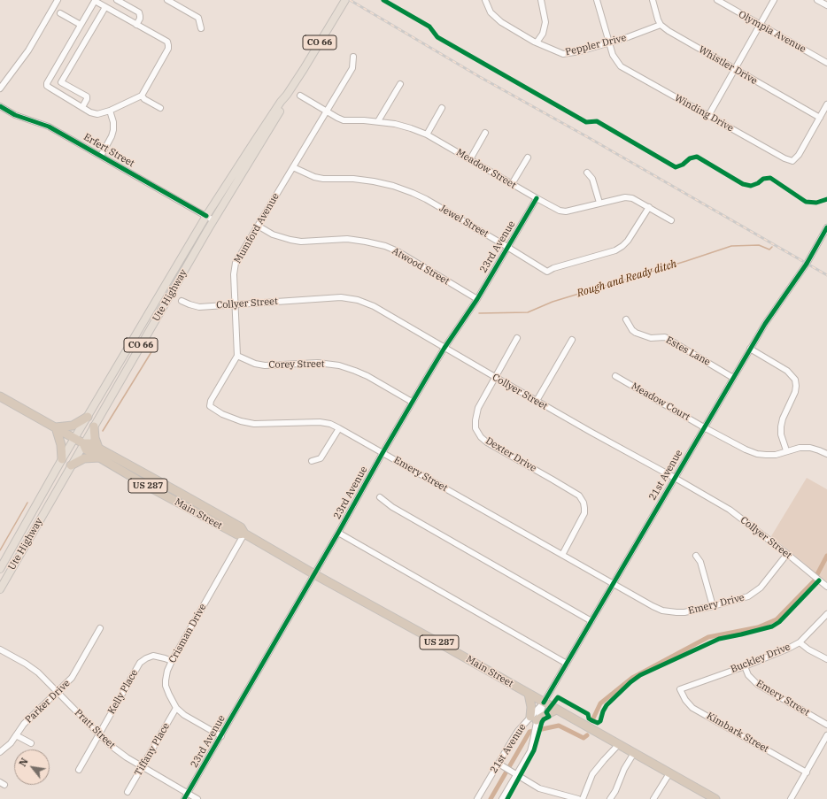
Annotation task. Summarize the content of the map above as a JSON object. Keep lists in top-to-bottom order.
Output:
{
  "streets": {
    "highway": ["US 287", "Main Street"],
    "main road": ["CO 66", "Ute Highway"],
    "street": [
      "Olympia Avenue",
      "Peppler Drive",
      "Whistler Drive",
      "Winding Drive",
      "Erfert Street",
      "Meadow Street",
      "Jewel Street",
      "Mumford Avenue",
      "23rd Avenue",
      "Atwood Street",
      "Collyer Street",
      "Estes Lane",
      "Corey Street",
      "Meadow Court",
      "Dexter Drive",
      "Emery Street",
      "21st Avenue",
      "Emery Drive",
      "Crisman Drive",
      "Buckley Drive",
      "Kelly Place",
      "Parker Drive",
      "Pratt Street",
      "Kimbark Street",
      "Tiffany Place"
    ]
  },
  "crossings": [
    ["Peppler Drive", "Whistler Drive"],
    ["Peppler Drive", "Winding Drive"],
    ["Whistler Drive", "Winding Drive"],
    ["Erfert Street", "Ute Highway"],
    ["Meadow Street", "Jewel Street"],
    ["Meadow Street", "Mumford Avenue"],
    ["Meadow Street", "23rd Avenue"],
    ["Jewel Street", "Mumford Avenue"],
    ["Jewel Street", "23rd Avenue"],
    ["Mumford Avenue", "Atwood Street"],
    ["Mumford Avenue", "Collyer Street"],
    ["Mumford Avenue", "Corey Street"],
    ["Mumford Avenue", "Emery Street"],
    ["23rd Avenue", "Atwood Street"],
    ["23rd Avenue", "Collyer Street"],
    ["23rd Avenue", "Corey Street"],
    ["23rd Avenue", "Emery Street"],
    ["23rd Avenue", "Main Street"],
    ["23rd Avenue", "Crisman Drive"],
    ["23rd Avenue", "Pratt Street"],
    ["Ute Highway", "Main Street"],
    ["Collyer Street", "Dexter Drive"],
    ["Collyer Street", "21st Avenue"],
    ["Collyer Street", "Emery Drive"],
    ["Estes Lane", "21st Avenue"],
    ["Corey Street", "Emery Street"],
    ["Meadow Court", "21st Avenue"],
    ["Dexter Drive", "Emery Street"],
    ["Emery Street", "21st Avenue"],
    ["Emery Street", "Emery Drive"],
    ["Emery Street", "Buckley Drive"],
    ["21st Avenue", "Main Street"],
    ["21st Avenue", "Emery Drive"],
    ["Main Street", "Crisman Drive"],
    ["Crisman Drive", "Kelly Place"],
    ["Crisman Drive", "Tiffany Place"],
    ["Buckley Drive", "Kimbark Street"],
    ["Kelly Place", "Pratt Street"],
    ["Parker Drive", "Pratt Street"],
    ["Pratt Street", "Tiffany Place"]
  ],
  "water": ["Rough and Ready ditch"],
  "north": "top left"
}
